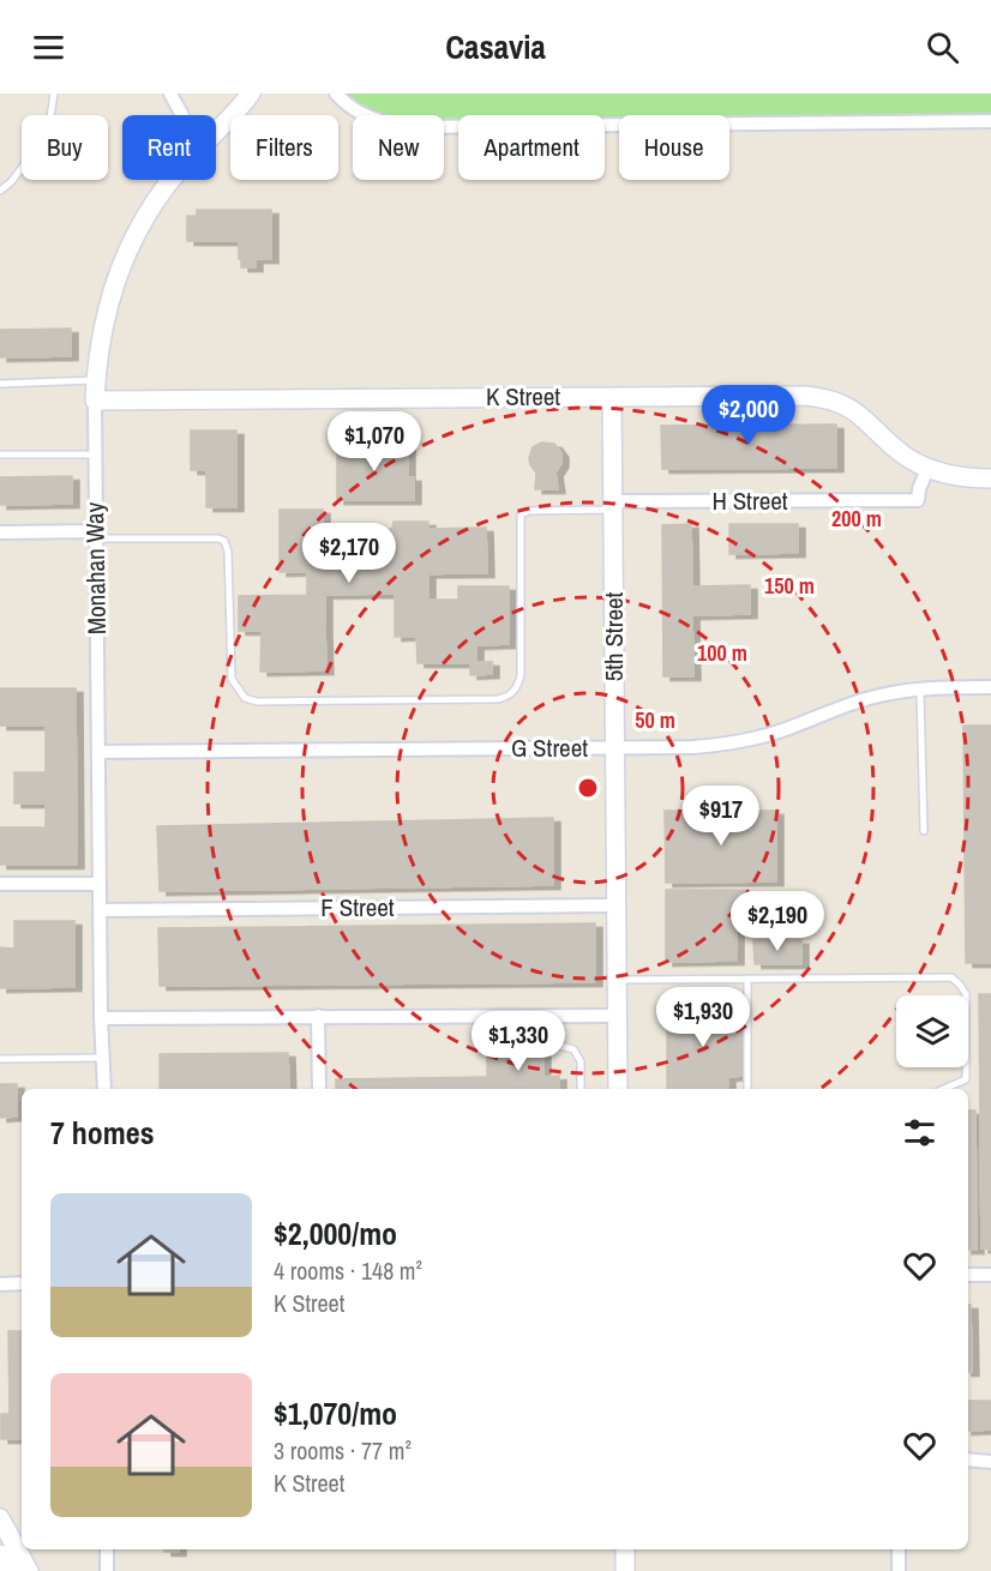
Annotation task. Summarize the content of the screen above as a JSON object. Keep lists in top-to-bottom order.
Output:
{
  "streets": {
    "street": [
      "K Street",
      "H Street",
      "Monahan Way",
      "5th Street",
      "G Street",
      "F Street"
    ]
  },
  "crossings": [
    ["K Street", "H Street"],
    ["K Street", "Monahan Way"],
    ["K Street", "5th Street"],
    ["H Street", "5th Street"],
    ["Monahan Way", "G Street"],
    ["Monahan Way", "F Street"],
    ["5th Street", "G Street"],
    ["5th Street", "F Street"]
  ],
  "page": {
    "header": "Casavia",
    "chip": [
      "Buy",
      "Rent",
      "Filters",
      "New",
      "Apartment",
      "House"
    ],
    "price": [
      "$2,000",
      "$1,070",
      "$2,170",
      "$917",
      "$2,190",
      "$1,930",
      "$1,330"
    ],
    "heading": "7 homes",
    "list": [
      {
        "name": "$2,000/mo",
        "note": "4 rooms · 148 m² · K Street"
      },
      {
        "name": "$1,070/mo",
        "note": "3 rooms · 77 m² · K Street"
      }
    ]
  },
  "rings": [
    "200 m",
    "150 m",
    "100 m",
    "50 m"
  ]
}
